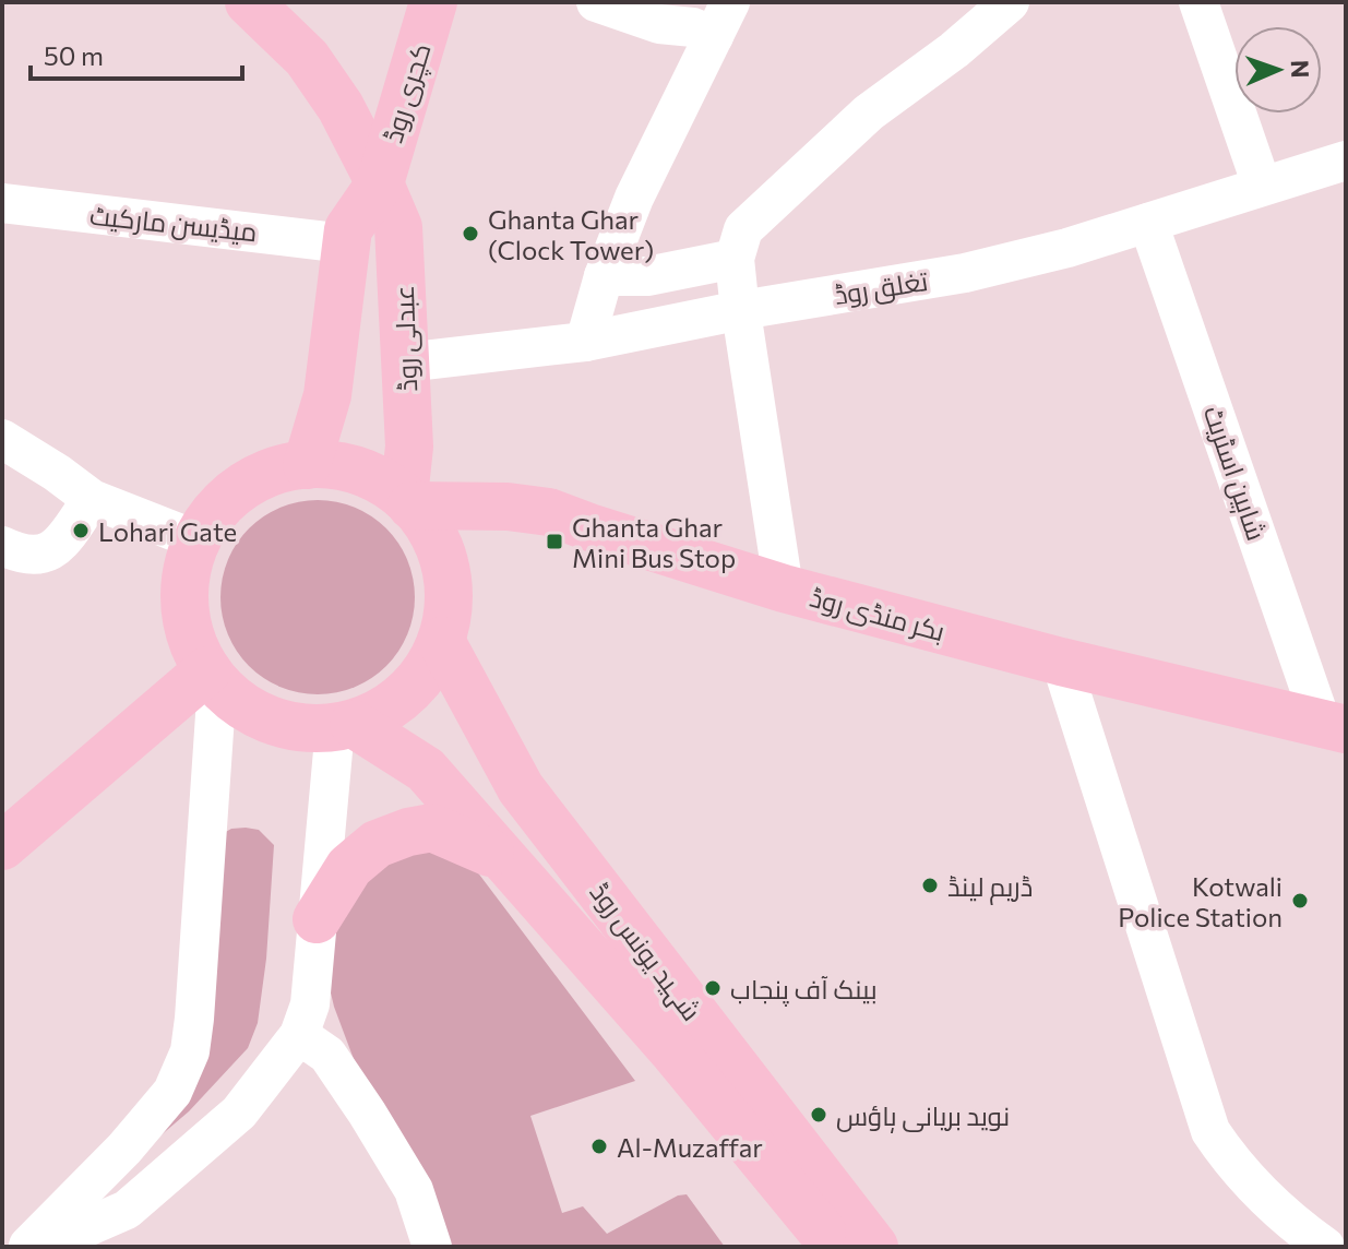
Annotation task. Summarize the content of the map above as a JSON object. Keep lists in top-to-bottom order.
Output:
{
  "streets": {
    "main road": [
      "کچری روڈ",
      "عبدلی روڈ",
      "بکر منڈی روڈ",
      "شہید یونس روڈ"
    ],
    "street": ["میڈیسن مارکیٹ", "تغلق روڈ", "شاہین اسٹریٹ"]
  },
  "crossings": [
    ["کچری روڈ", "عبدلی روڈ"],
    ["تغلق روڈ", "عبدلی روڈ"],
    ["تغلق روڈ", "شاہین اسٹریٹ"],
    ["عبدلی روڈ", "بکر منڈی روڈ"],
    ["عبدلی روڈ", "شہید یونس روڈ"],
    ["شاہین اسٹریٹ", "بکر منڈی روڈ"],
    ["بکر منڈی روڈ", "شہید یونس روڈ"]
  ],
  "places": {
    "other": [
      "Ghanta Ghar (Clock Tower)",
      "Lohari Gate",
      "ڈریم لینڈ",
      "Kotwali Police Station",
      "بینک آف پنجاب",
      "نوید بریانی ہاؤس",
      "Al-Muzaffar"
    ],
    "transit": ["Ghanta Ghar Mini Bus Stop"]
  },
  "scale_bar": "50 m",
  "north": "right"
}
